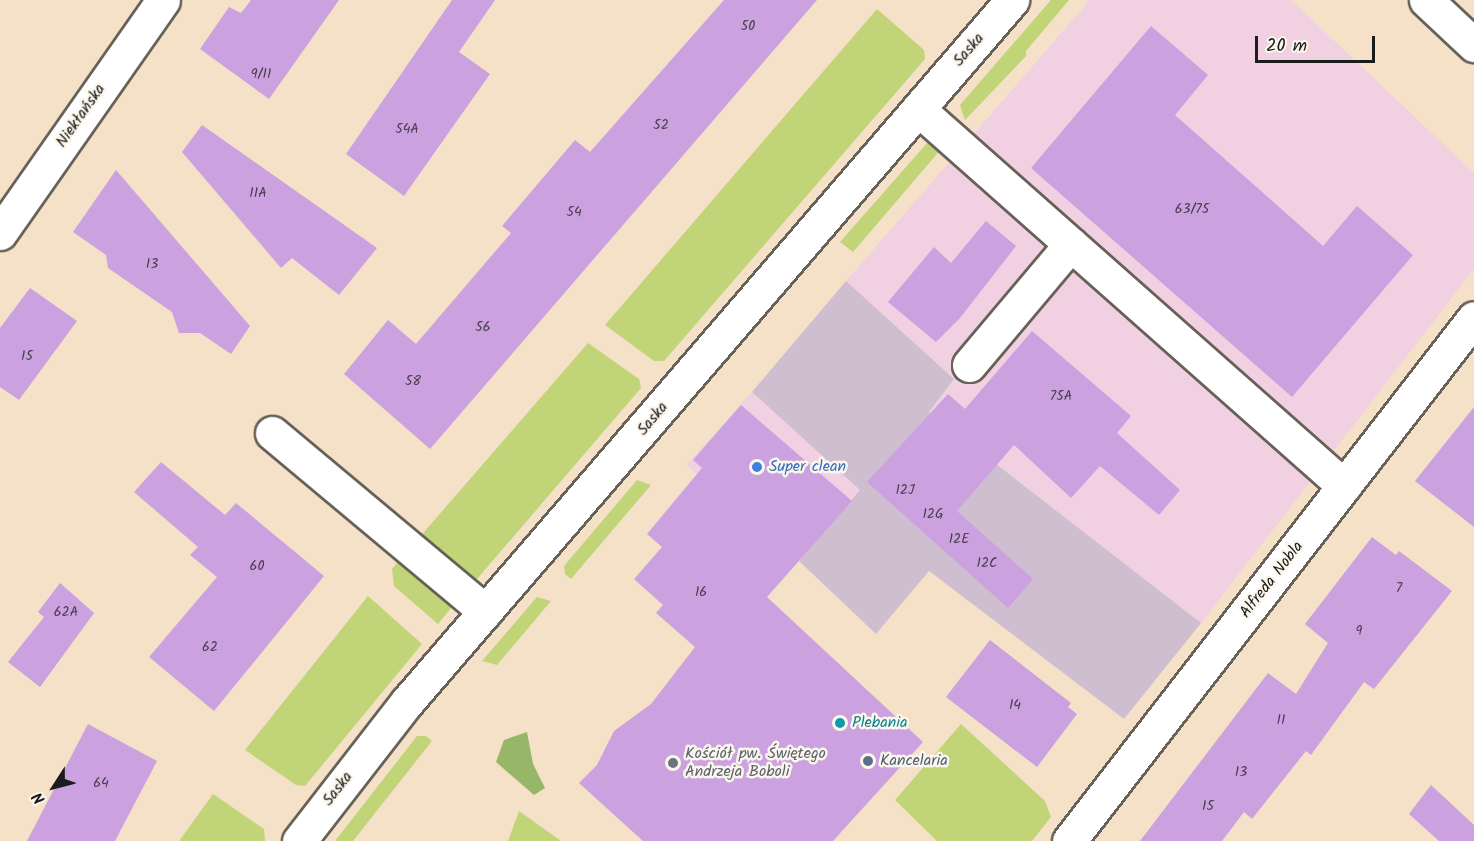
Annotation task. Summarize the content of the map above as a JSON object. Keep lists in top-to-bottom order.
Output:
{
  "streets": {
    "street": ["Saska", "Niekłańska", "Alfreda Nobla"]
  },
  "places": [
    "Super clean",
    "Plebania",
    "Kancelaria",
    "Kościół pw. Świętego Andrzeja Boboli"
  ],
  "house_numbers": [
    "50",
    "9/11",
    "52",
    "54A",
    "11A",
    "63/75",
    "54",
    "13",
    "56",
    "15",
    "58",
    "75A",
    "12J",
    "12G",
    "12E",
    "12C",
    "60",
    "7",
    "16",
    "62A",
    "9",
    "62",
    "14",
    "11",
    "13",
    "64",
    "15"
  ],
  "scale_bar": "20 m",
  "north": "bottom left"
}
